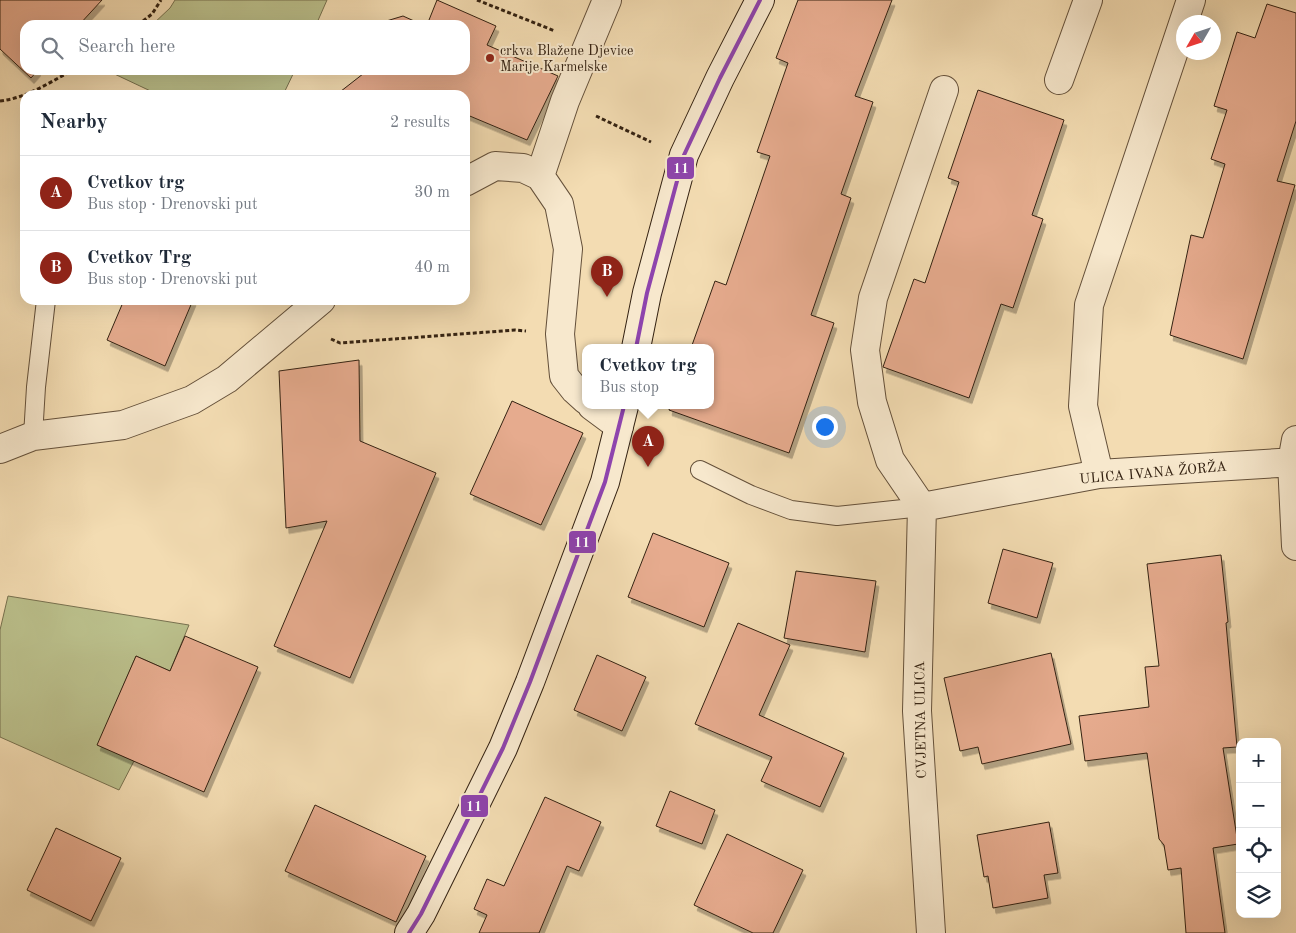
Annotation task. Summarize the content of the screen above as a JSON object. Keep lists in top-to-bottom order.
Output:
{
  "streets": {
    "street": ["ULICA IVANA ŽORŽA", "CVJETNA ULICA"]
  },
  "crossings": [
    ["ULICA IVANA ŽORŽA", "CVJETNA ULICA"]
  ],
  "places": ["crkva Blažene Djevice Marije Karmelske"],
  "lines": ["transit line 11"],
  "north": "bottom left",
  "page": {
    "search": "Search here",
    "heading": ["Nearby", "2 results"],
    "list": [
      {
        "mark": "A",
        "name": "Cvetkov trg",
        "note": "Bus stop · Drenovski put",
        "value": "30 m"
      },
      {
        "mark": "B",
        "name": "Cvetkov Trg",
        "note": "Bus stop · Drenovski put",
        "value": "40 m"
      }
    ],
    "pins": ["B", "A"],
    "popup": ["Cvetkov trg", "Bus stop"],
    "map_buttons": ["+", "−"]
  }
}
